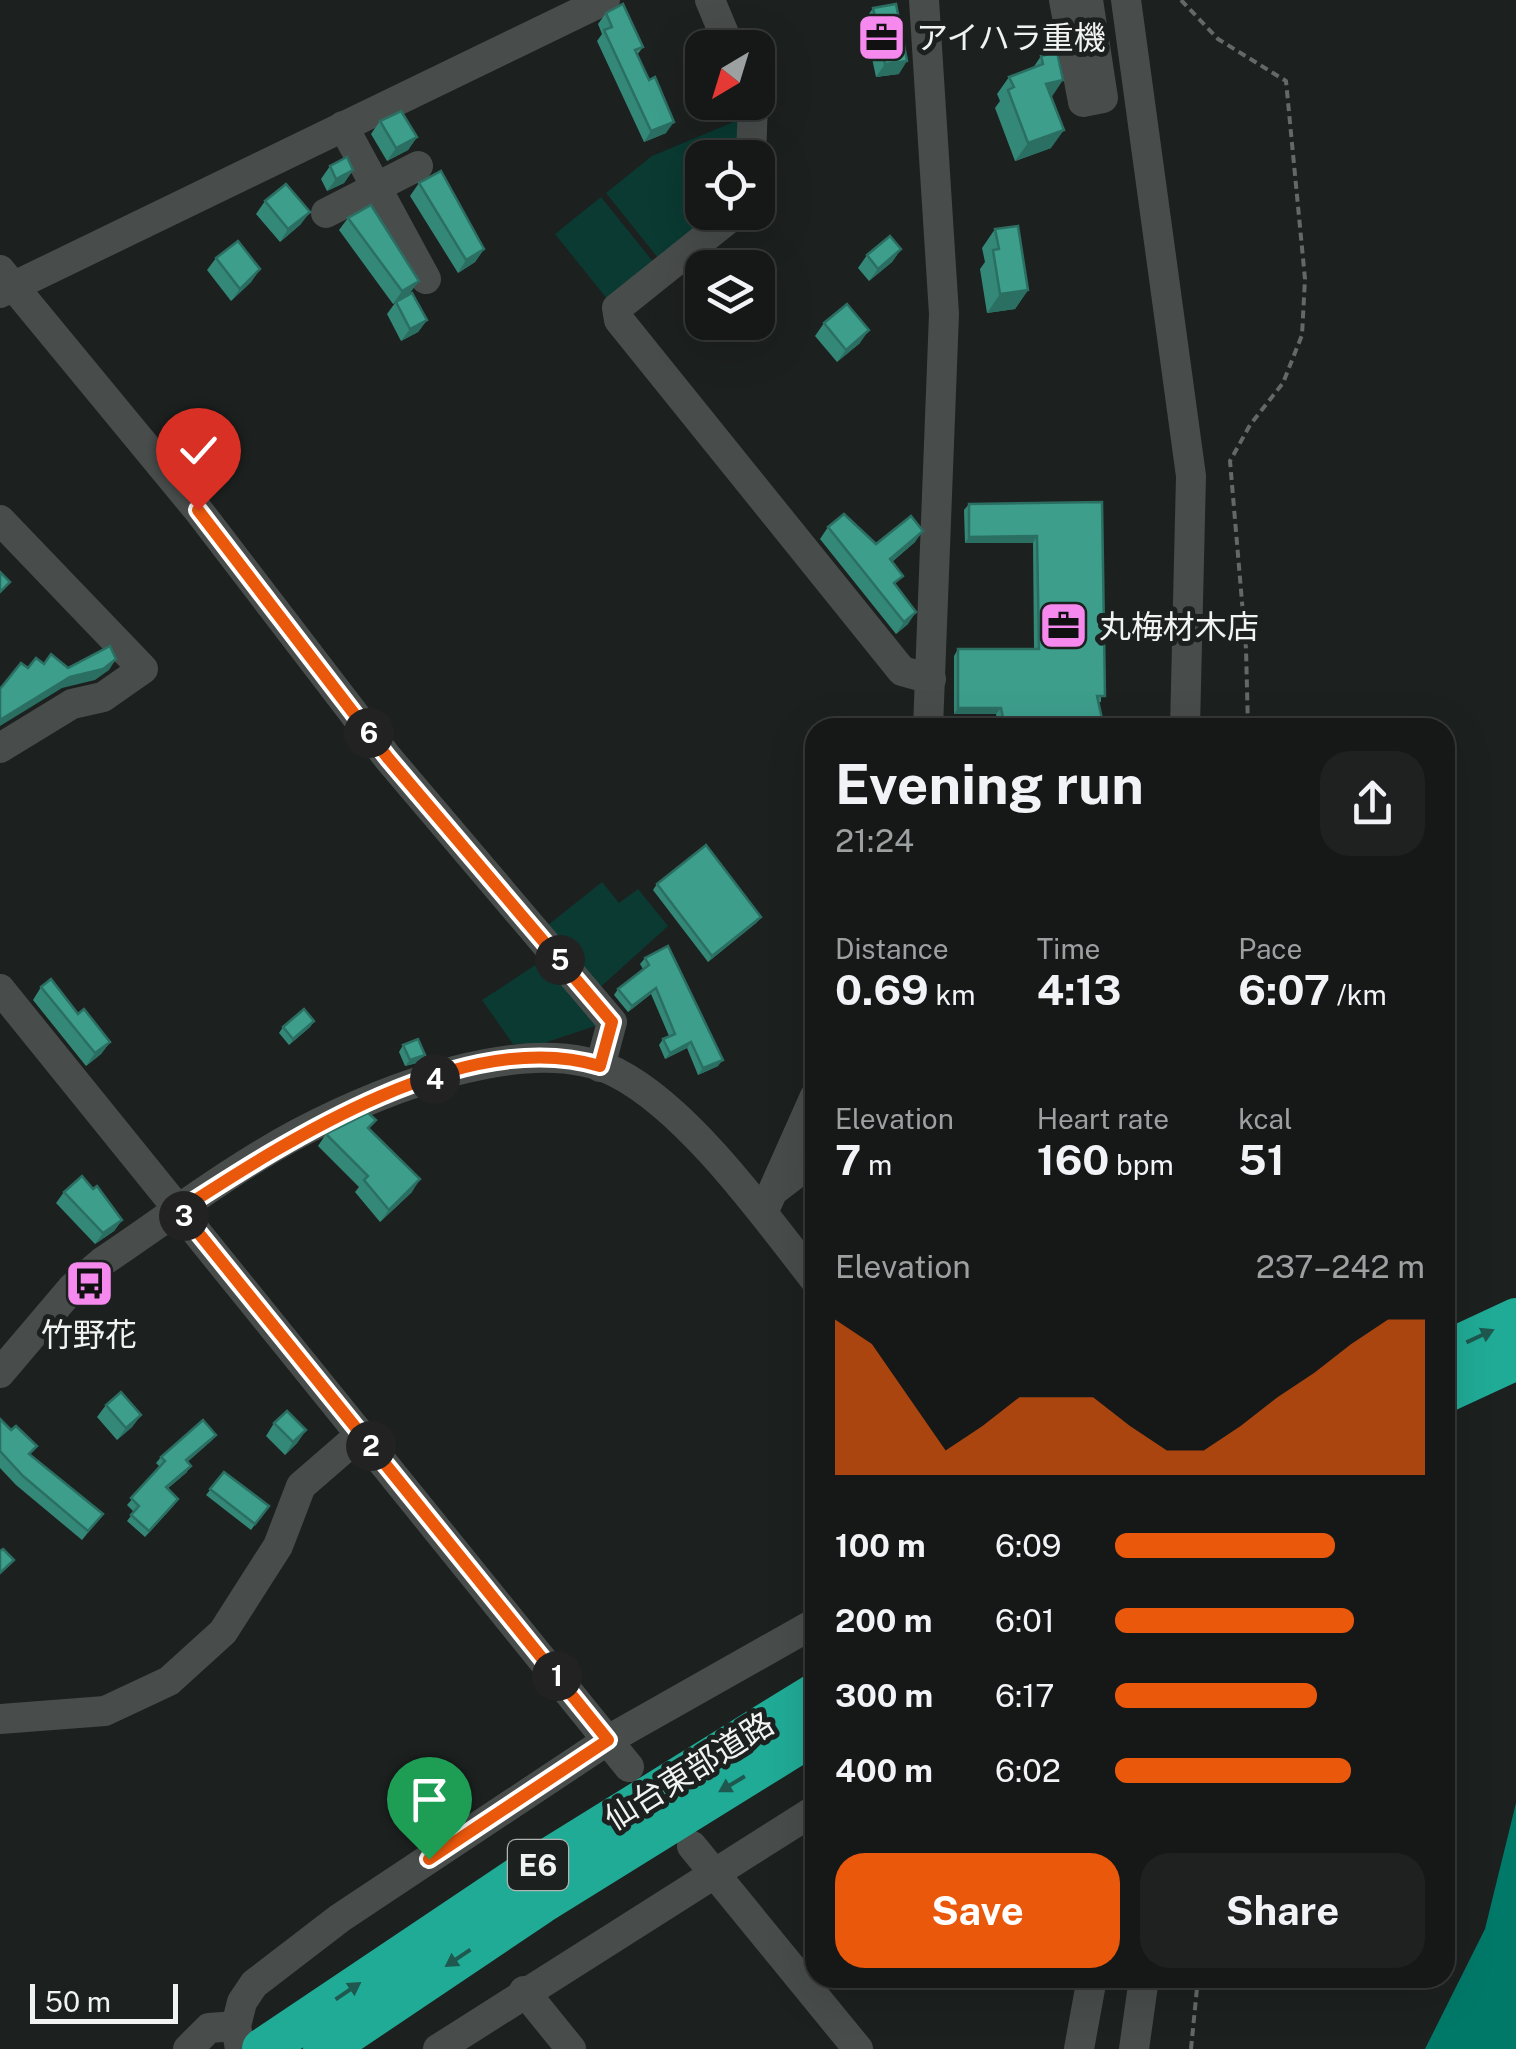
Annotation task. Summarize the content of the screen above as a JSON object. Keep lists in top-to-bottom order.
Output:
{
  "streets": {
    "highway": ["仙台東部道路", "E6"]
  },
  "places": {
    "office": ["アイハラ重機", "丸梅材木店"],
    "bus stop": ["竹野花"]
  },
  "scale_bar": "50 m",
  "north": "bottom left",
  "page": {
    "pins": [
      "6",
      "5",
      "4",
      "3",
      "2",
      "1"
    ],
    "heading": ["Evening run", "21:24"],
    "stats": [
      ["Distance", "0.69 km"],
      ["Time", "4:13"],
      ["Pace", "6:07 /km"],
      ["Elevation", "7 m"],
      ["Heart rate", "160 bpm"],
      ["kcal", "51"]
    ],
    "chart": ["Elevation", "237–242 m"],
    "list": [
      {
        "name": "100 m",
        "note": "6:09"
      },
      {
        "name": "200 m",
        "note": "6:01"
      },
      {
        "name": "300 m",
        "note": "6:17"
      },
      {
        "name": "400 m",
        "note": "6:02"
      }
    ],
    "buttons": ["Save", "Share"],
    "scale": "50 m"
  }
}
